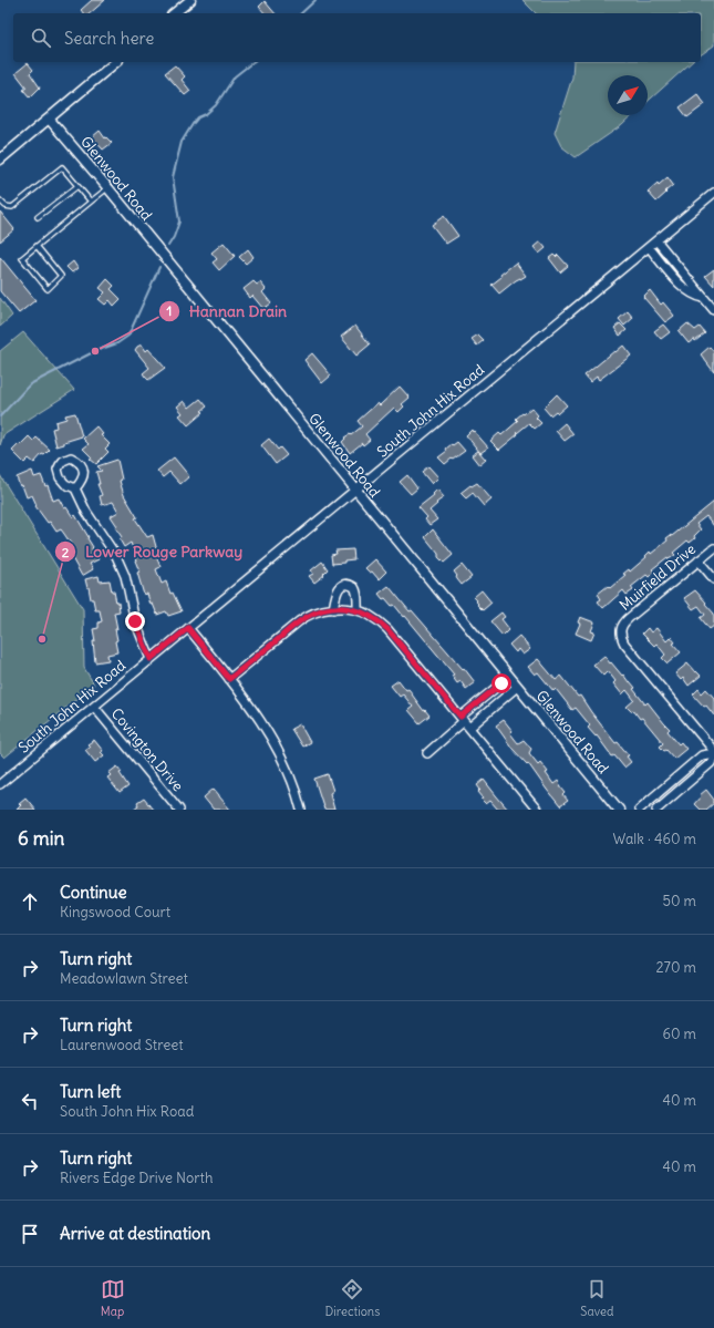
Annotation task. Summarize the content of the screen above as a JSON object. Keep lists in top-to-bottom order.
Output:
{
  "streets": {
    "street": [
      "Glenwood Road",
      "South John Hix Road",
      "Muirfield Drive",
      "Covington Drive"
    ]
  },
  "crossings": [
    ["Glenwood Road", "South John Hix Road"],
    ["South John Hix Road", "Covington Drive"]
  ],
  "places": ["Hannan Drain", "Lower Rouge Parkway"],
  "north": "top right",
  "page": {
    "search": "Search here",
    "heading": ["6 min", "Walk · 460 m"],
    "list": [
      ["Continue", "Kingswood Court", "50 m"],
      ["Turn right", "Meadowlawn Street", "270 m"],
      ["Turn right", "Laurenwood Street", "60 m"],
      ["Turn left", "South John Hix Road", "40 m"],
      ["Turn right", "Rivers Edge Drive North", "40 m"],
      "Arrive at destination"
    ],
    "nav": ["Map", "Directions", "Saved"]
  }
}
